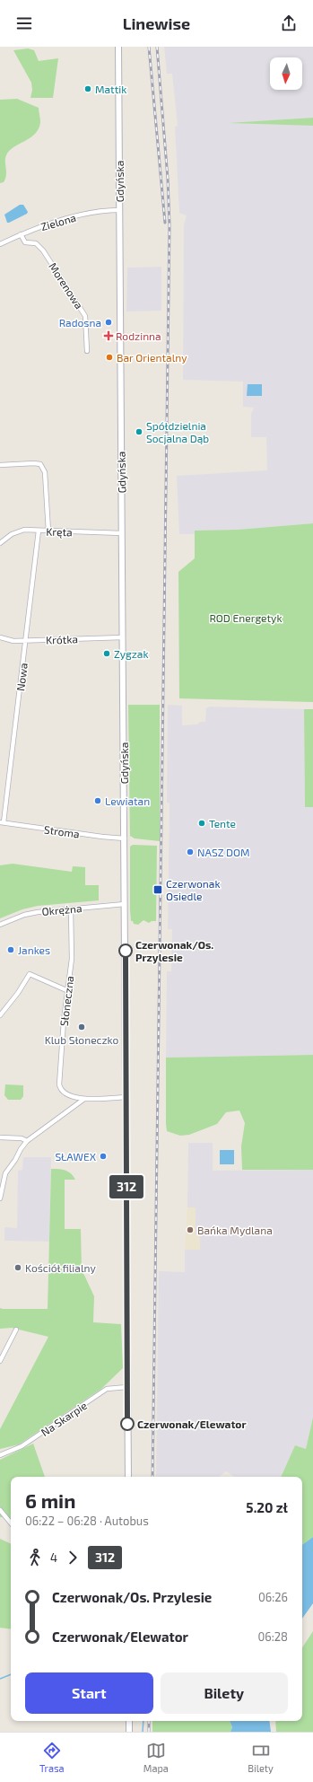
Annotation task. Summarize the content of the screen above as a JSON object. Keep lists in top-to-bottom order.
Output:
{
  "streets": {
    "main road": ["Gdyńska"],
    "street": [
      "Zielona",
      "Morenowa",
      "Kręta",
      "Krótka",
      "Nowa",
      "Stroma",
      "Okrężna",
      "Słoneczna",
      "Na Skarpie"
    ]
  },
  "crossings": [
    ["Gdyńska", "Zielona"],
    ["Gdyńska", "Kręta"],
    ["Gdyńska", "Krótka"],
    ["Gdyńska", "Stroma"],
    ["Gdyńska", "Okrężna"],
    ["Gdyńska", "Słoneczna"],
    ["Gdyńska", "Na Skarpie"],
    ["Zielona", "Morenowa"],
    ["Kręta", "Nowa"],
    ["Krótka", "Nowa"],
    ["Nowa", "Stroma"],
    ["Okrężna", "Słoneczna"]
  ],
  "parks": ["ROD Energetyk"],
  "places": {
    "other": [
      "Mattik",
      "Radosna",
      "Bar Orientalny",
      "Spółdzielnia Socjalna Dąb",
      "Zygzak",
      "Lewiatan",
      "Tente",
      "NASZ DOM",
      "Jankes",
      "Czerwonak/Os. Przylesie",
      "Klub Słoneczko",
      "SŁAWEX",
      "Bańka Mydlana",
      "Kościół filialny",
      "Czerwonak/Elewator"
    ],
    "health": ["Rodzinna"],
    "transit": ["Czerwonak Osiedle"]
  },
  "lines": ["bus line 312"],
  "north": "bottom",
  "page": {
    "header": "Linewise",
    "on_map": "312",
    "heading": ["6 min", "06:22 – 06:28 · Autobus", "5.20 zł"],
    "legs": ["4", "312"],
    "list": [
      {
        "name": "Czerwonak/Os. Przylesie",
        "value": "06:26"
      },
      {
        "name": "Czerwonak/Elewator",
        "value": "06:28"
      }
    ],
    "buttons": ["Start", "Bilety"],
    "tabs": ["Trasa", "Mapa", "Bilety"]
  }
}
